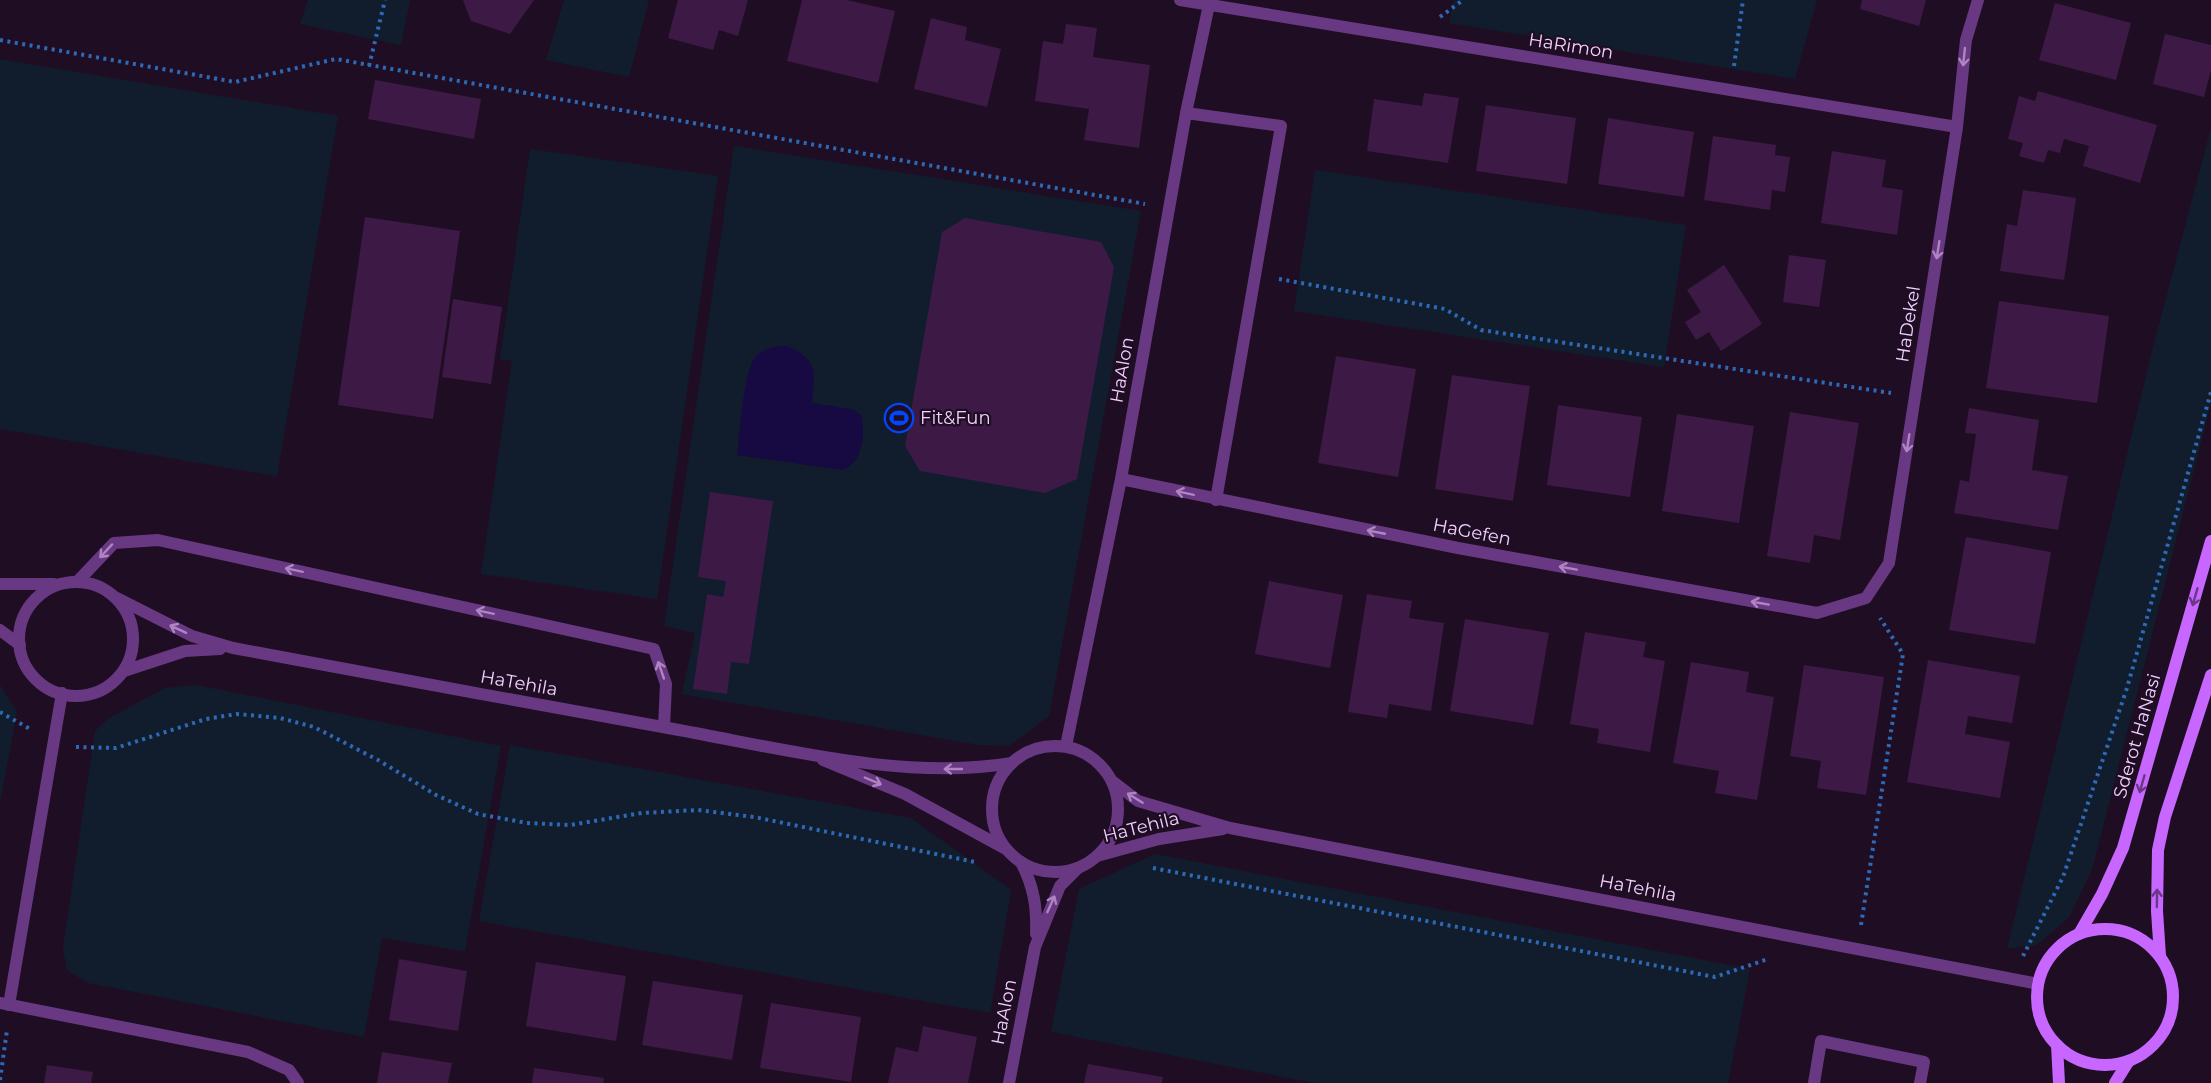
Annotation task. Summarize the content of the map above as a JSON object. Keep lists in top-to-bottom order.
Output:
{
  "streets": {
    "main road": ["Sderot HaNasi"],
    "street": [
      "HaRimon",
      "HaDekel",
      "HaAlon",
      "HaGefen",
      "HaTehila"
    ]
  },
  "crossings": [
    ["HaRimon", "HaDekel"],
    ["HaRimon", "HaAlon"],
    ["HaDekel", "HaGefen"],
    ["HaAlon", "HaGefen"],
    ["HaAlon", "HaTehila"],
    ["HaTehila", "Sderot HaNasi"]
  ],
  "one_way": ["HaDekel", "HaGefen"],
  "places": {
    "sports": ["Fit&Fun"]
  }
}
